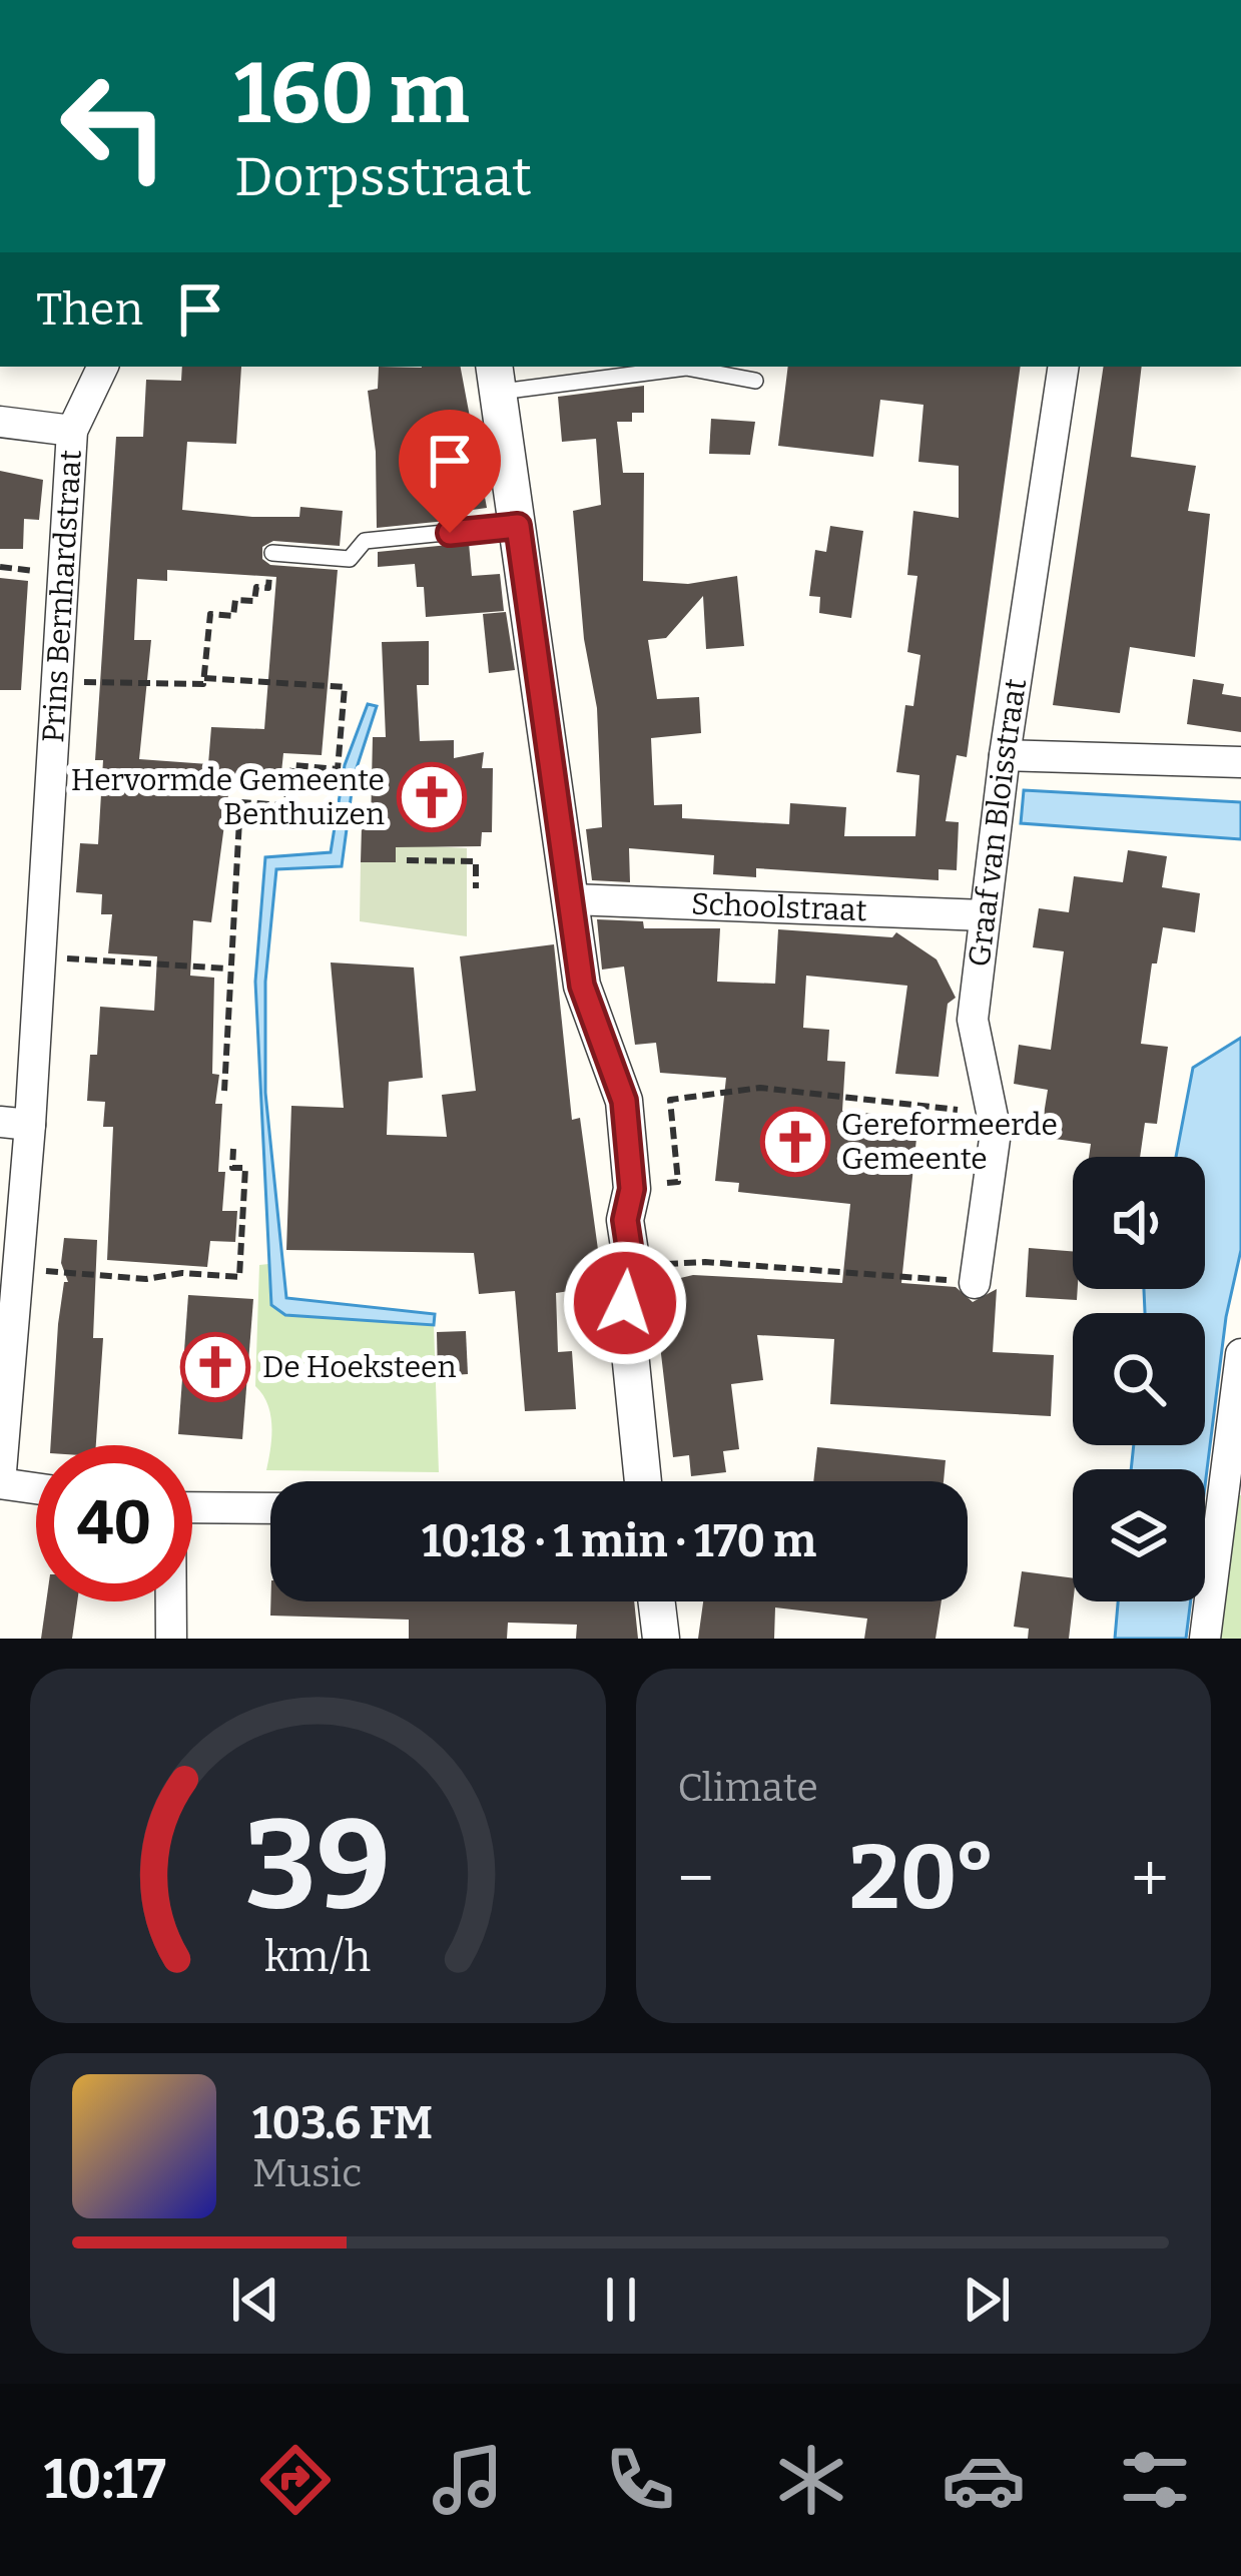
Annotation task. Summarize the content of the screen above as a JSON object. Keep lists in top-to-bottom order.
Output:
{
  "streets": {
    "street": ["Prins Bernhardstraat", "Graaf van Bloisstraat", "Schoolstraat"]
  },
  "crossings": [
    ["Graaf van Bloisstraat", "Schoolstraat"]
  ],
  "places": {
    "church": ["Hervormde Gemeente Benthuizen", "Gereformeerde Gemeente", "De Hoeksteen"]
  },
  "page": {
    "turn": ["160 m", "Dorpsstraat"],
    "then": "Then",
    "limit": "40",
    "trip": "10:18 · 1 min · 170 m",
    "tile": "Climate",
    "heat": ["−", "20°", "+"],
    "song": ["103.6 FM", "Music"],
    "tabs": "10:17",
    "gauge": ["39", "km/h"]
  }
}
